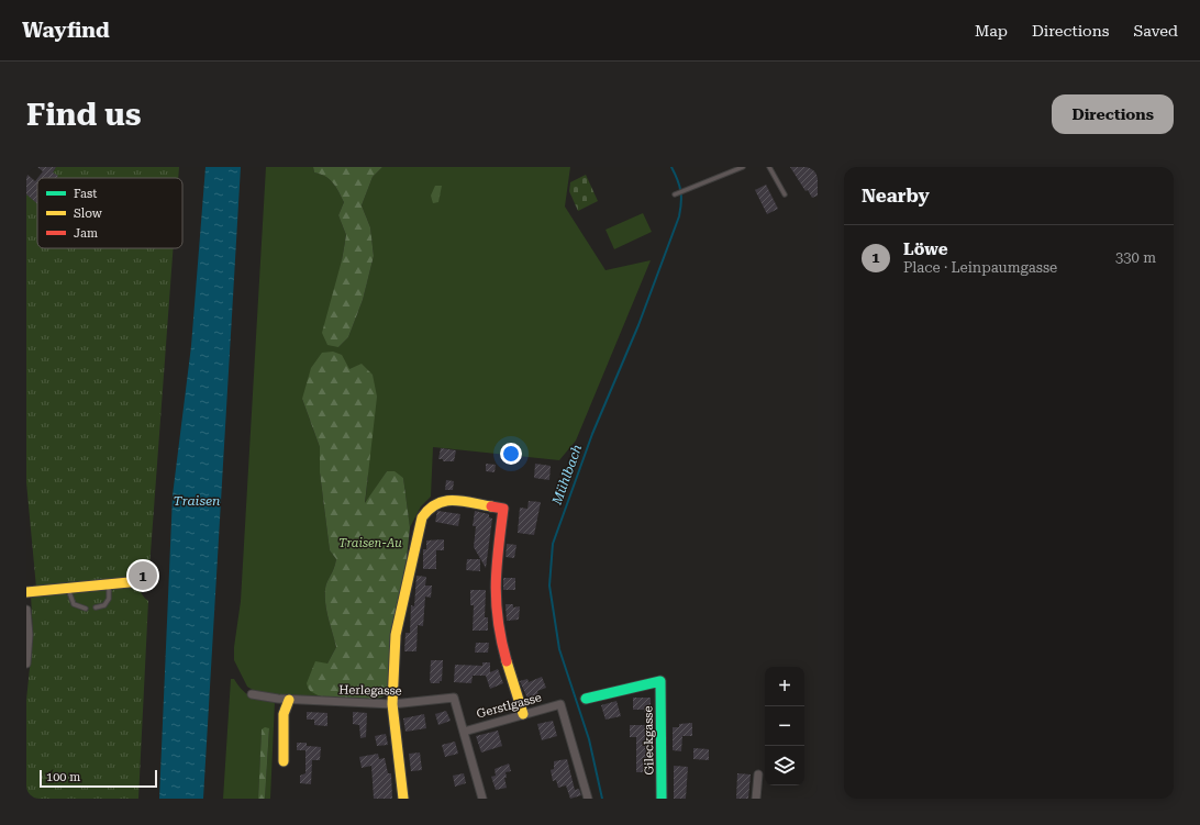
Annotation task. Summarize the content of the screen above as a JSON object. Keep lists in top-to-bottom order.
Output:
{
  "streets": {
    "street": ["Herlegasse", "Gerstlgasse", "Gileckgasse"]
  },
  "crossings": [
    ["Herlegasse", "Gerstlgasse"]
  ],
  "water": ["Mühlbach", "Traisen"],
  "parks": ["Traisen-Au"],
  "legend": ["Fast", "Slow", "Jam"],
  "scale_bar": "100 m",
  "page": {
    "header": "Wayfind",
    "nav": ["Map", "Directions", "Saved"],
    "buttons": "Directions",
    "title": "Find us",
    "heading": "Nearby",
    "list": [
      {
        "mark": "1",
        "name": "Löwe",
        "note": "Place · Leinpaumgasse",
        "value": "330 m"
      }
    ],
    "pins": "1",
    "map_buttons": ["+", "−"],
    "scale": "100 m"
  }
}
